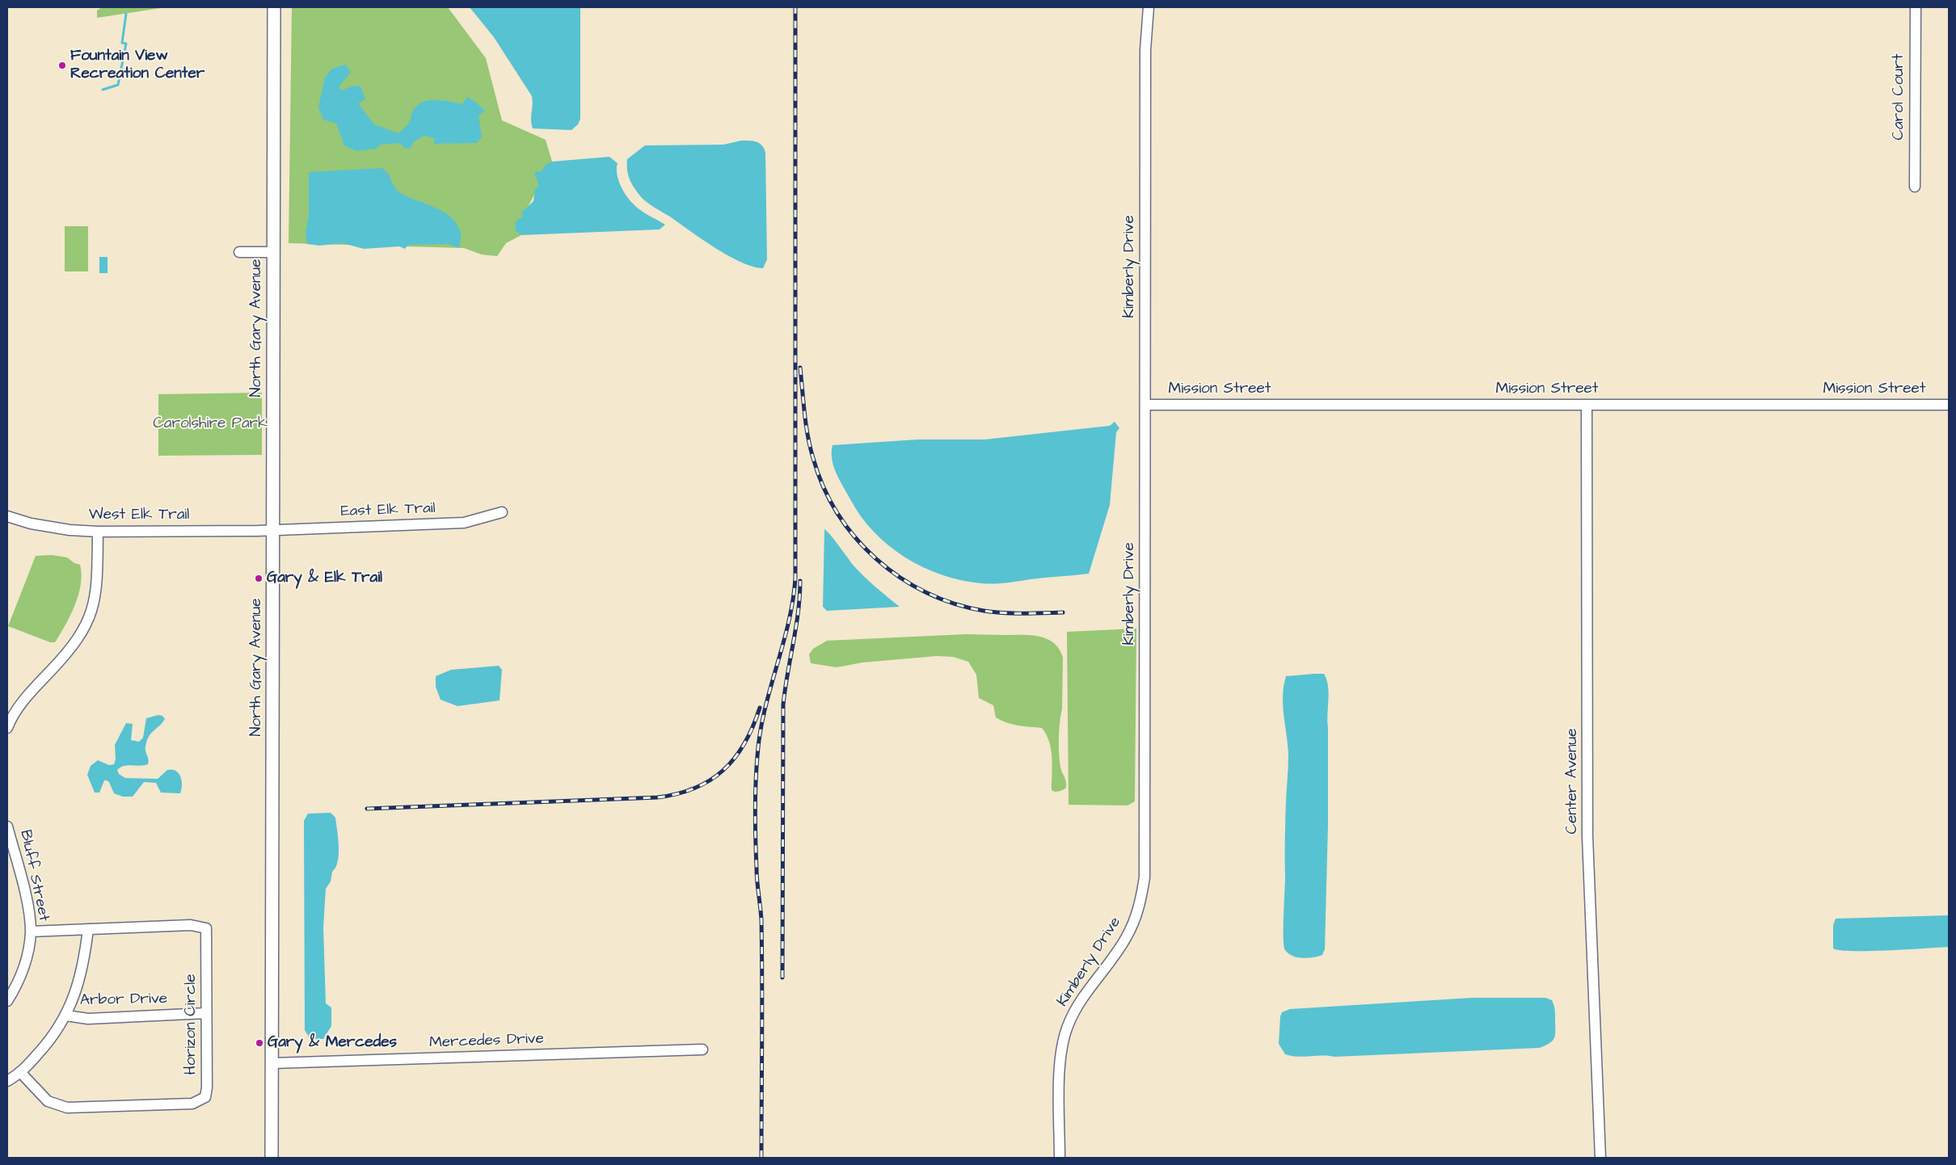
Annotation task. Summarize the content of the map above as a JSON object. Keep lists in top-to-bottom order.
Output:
{
  "streets": {
    "street": [
      "Carol Court",
      "Kimberly Drive",
      "North Gary Avenue",
      "Mission Street",
      "East Elk Trail",
      "West Elk Trail",
      "Center Avenue",
      "Bluff Street",
      "Arbor Drive",
      "Horizon Circle",
      "Mercedes Drive"
    ]
  },
  "crossings": [
    ["Kimberly Drive", "Mission Street"],
    ["North Gary Avenue", "East Elk Trail"],
    ["North Gary Avenue", "West Elk Trail"],
    ["North Gary Avenue", "Mercedes Drive"],
    ["Mission Street", "Center Avenue"],
    ["East Elk Trail", "West Elk Trail"],
    ["Bluff Street", "Horizon Circle"],
    ["Arbor Drive", "Horizon Circle"]
  ],
  "parks": ["Carolshire Park"],
  "places": ["Fountain View Recreation Center", "Gary & Elk Trail", "Gary & Mercedes"]
}
